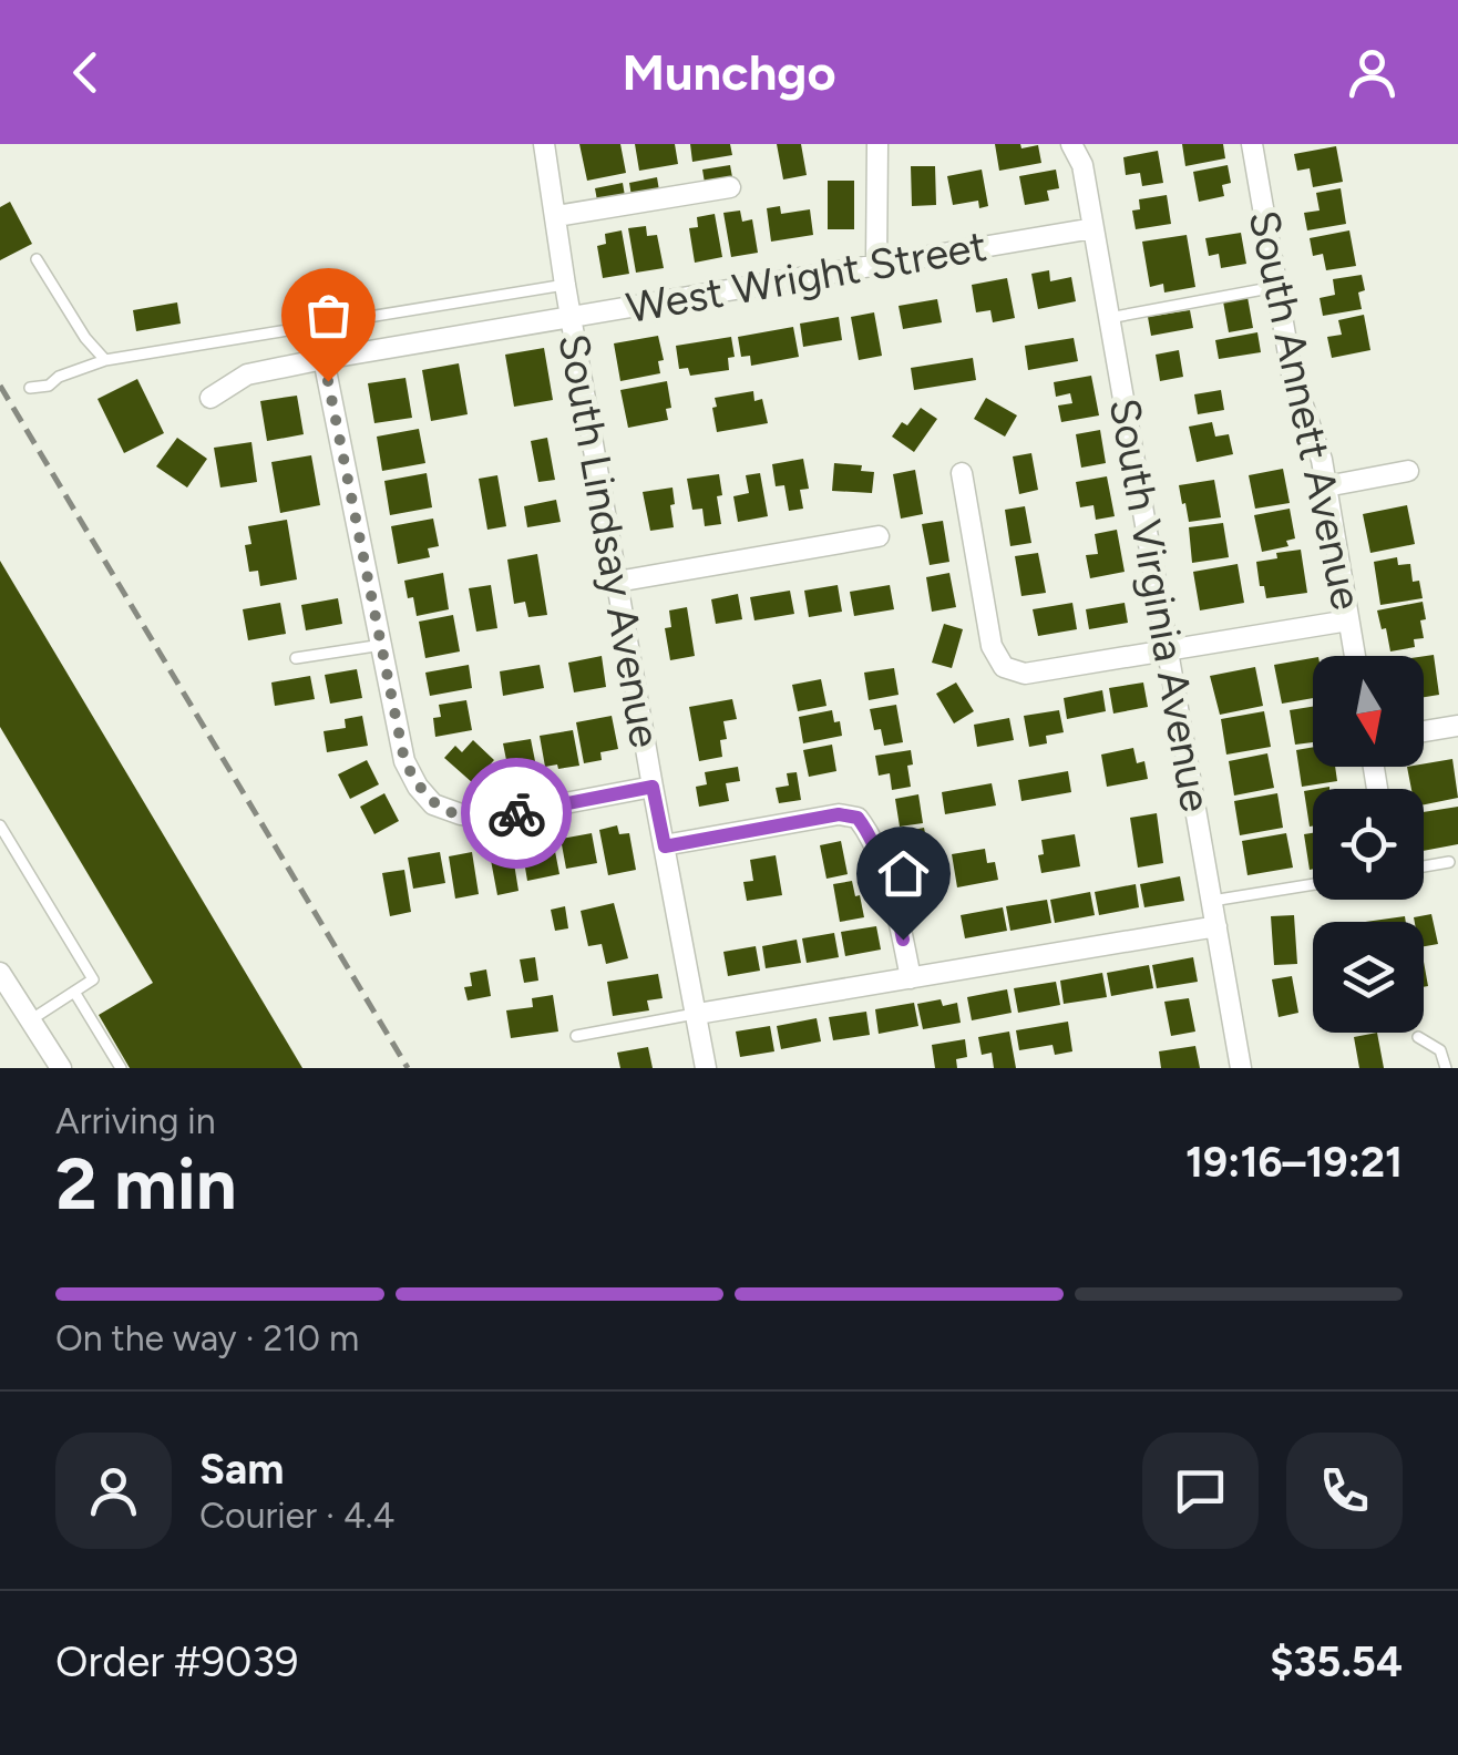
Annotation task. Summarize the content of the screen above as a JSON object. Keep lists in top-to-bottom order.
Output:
{
  "streets": {
    "street": [
      "West Wright Street",
      "South Annett Avenue",
      "South Lindsay Avenue",
      "South Virginia Avenue"
    ]
  },
  "crossings": [
    ["West Wright Street", "South Lindsay Avenue"],
    ["West Wright Street", "South Virginia Avenue"]
  ],
  "north": "bottom",
  "page": {
    "header": "Munchgo",
    "heading": ["2 min", "Arriving in", "19:16–19:21"],
    "panel": [
      "Sam",
      "Courier · 4.4",
      "Order #9039",
      "$35.54"
    ],
    "bar": "On the way · 210 m"
  }
}
